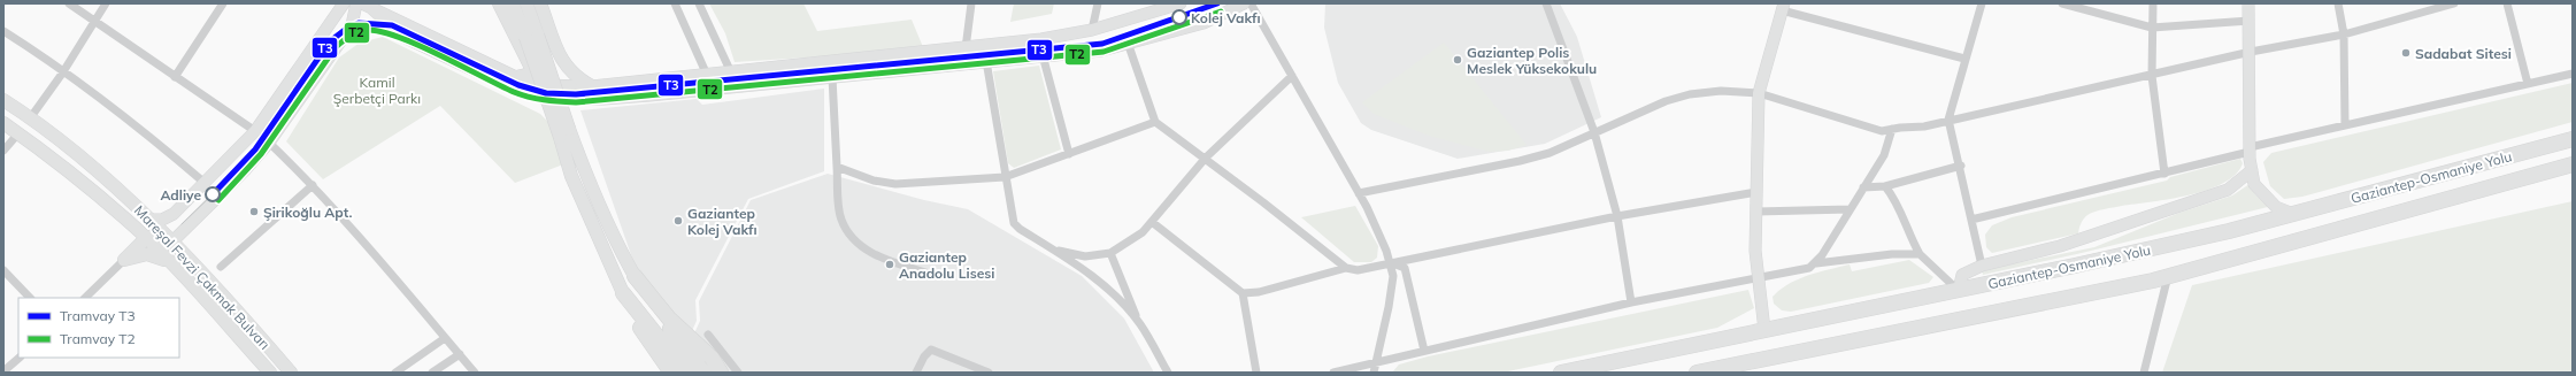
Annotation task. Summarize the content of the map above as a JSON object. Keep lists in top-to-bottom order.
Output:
{
  "streets": {
    "highway": ["Gaziantep-Osmaniye Yolu"],
    "main road": ["Mareşal Fevzi Çakmak Bulvarı"]
  },
  "parks": ["Kamil Şerbetçi Parkı"],
  "places": [
    "Kolej Vakfı",
    "Sadabat Sitesi",
    "Gaziantep Polis Meslek Yüksekokulu",
    "Adliye",
    "Şirikoğlu Apt.",
    "Gaziantep Kolej Vakfı",
    "Gaziantep Anadolu Lisesi"
  ],
  "lines": ["tram line T3", "tram line T2"],
  "legend": ["Tramvay T3", "Tramvay T2"]
}
